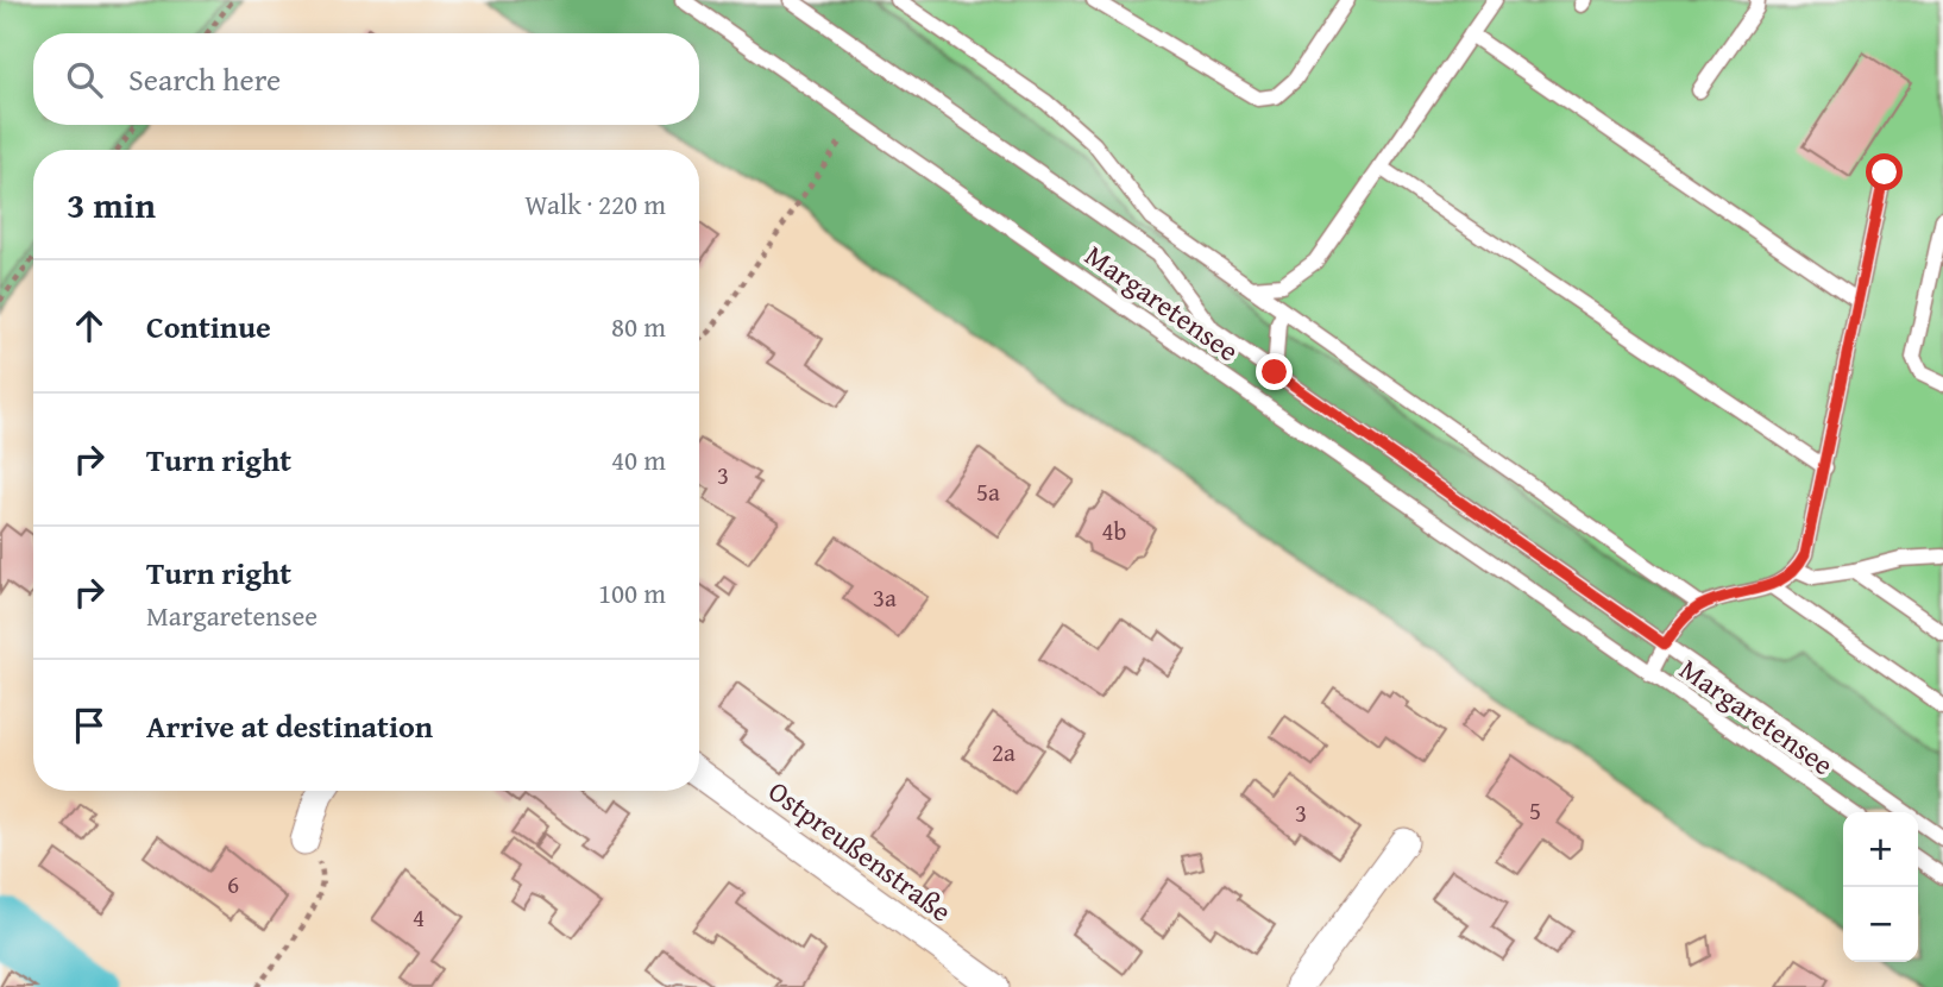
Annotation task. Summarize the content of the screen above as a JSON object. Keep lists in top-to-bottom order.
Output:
{
  "streets": {
    "street": ["Ostpreußenstraße"],
    "lane": ["Margaretensee"]
  },
  "house_numbers": [
    "3",
    "5a",
    "4b",
    "3a",
    "2a",
    "5",
    "3",
    "6",
    "4"
  ],
  "page": {
    "search": "Search here",
    "heading": ["3 min", "Walk · 220 m"],
    "list": [
      ["Continue", "80 m"],
      ["Turn right", "40 m"],
      ["Turn right", "Margaretensee", "100 m"],
      "Arrive at destination"
    ],
    "map_buttons": ["+", "−"]
  }
}
